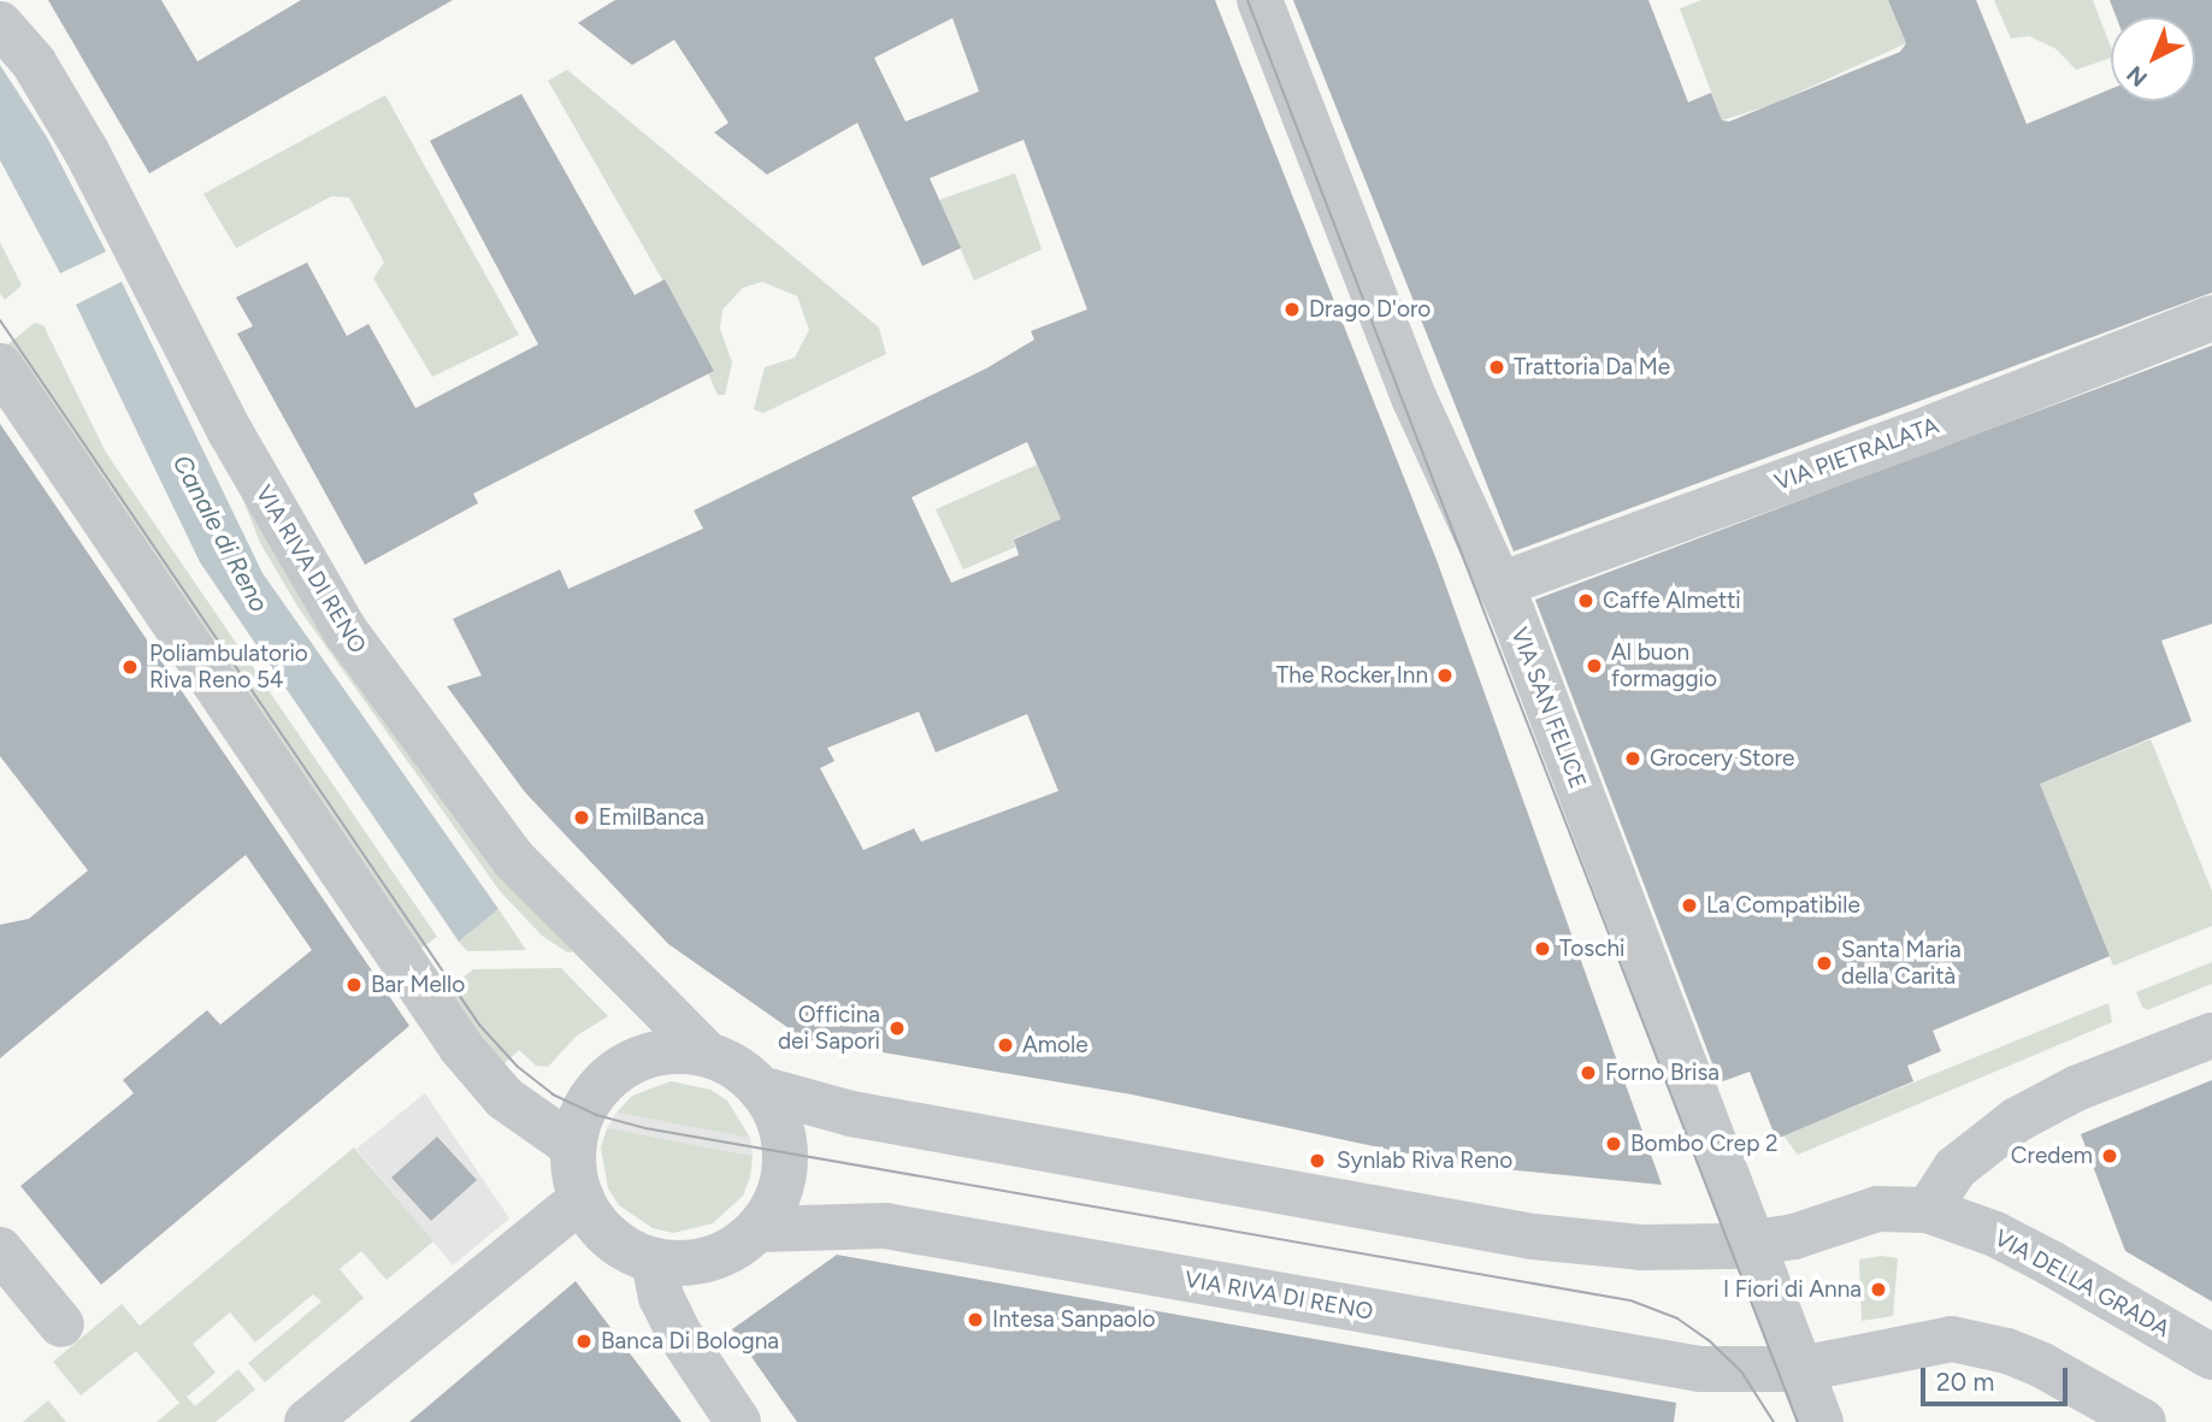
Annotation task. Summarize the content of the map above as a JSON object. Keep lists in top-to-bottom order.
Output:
{
  "streets": {
    "street": [
      "VIA PIETRALATA",
      "VIA RIVA DI RENO",
      "VIA SAN FELICE",
      "VIA DELLA GRADA"
    ]
  },
  "crossings": [
    ["VIA PIETRALATA", "VIA SAN FELICE"],
    ["VIA RIVA DI RENO", "VIA SAN FELICE"],
    ["VIA SAN FELICE", "VIA DELLA GRADA"]
  ],
  "water": ["Canale di Reno"],
  "places": [
    "Drago D'oro",
    "Trattoria Da Me",
    "Caffe Almetti",
    "Al buon formaggio",
    "Poliambulatorio Riva Reno 54",
    "The Rocker Inn",
    "Grocery Store",
    "EmilBanca",
    "La Compatibile",
    "Toschi",
    "Santa Maria della Carità",
    "Bar Mello",
    "Officina dei Sapori",
    "Amole",
    "Forno Brisa",
    "Bombo Crep 2",
    "Credem",
    "Synlab Riva Reno",
    "I Fiori di Anna",
    "Intesa Sanpaolo",
    "Banca Di Bologna"
  ],
  "scale_bar": "20 m",
  "north": "bottom left"
}
